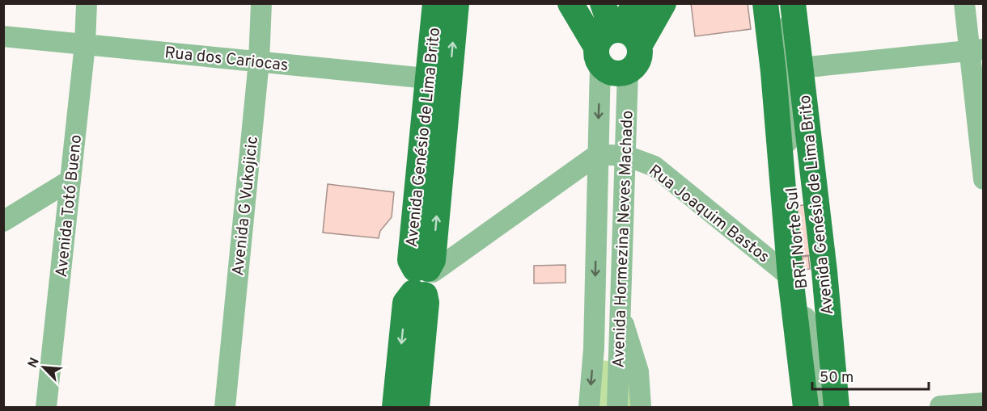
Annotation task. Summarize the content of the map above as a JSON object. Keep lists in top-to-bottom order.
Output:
{
  "streets": {
    "main road": ["Avenida Genésio de Lima Brito"],
    "street": [
      "Rua dos Cariocas",
      "Avenida Totó Bueno",
      "Avenida G Vukojicic",
      "Rua Joaquim Bastos",
      "BRT Norte Sul",
      "Avenida Hormezina Neves Machado"
    ]
  },
  "crossings": [
    ["Rua dos Cariocas", "Avenida Genésio de Lima Brito"],
    ["Rua dos Cariocas", "Avenida Totó Bueno"],
    ["Rua dos Cariocas", "Avenida G Vukojicic"],
    ["Avenida Genésio de Lima Brito", "Rua Joaquim Bastos"],
    ["Rua Joaquim Bastos", "Avenida Hormezina Neves Machado"]
  ],
  "scale_bar": "50 m",
  "north": "top left"
}
